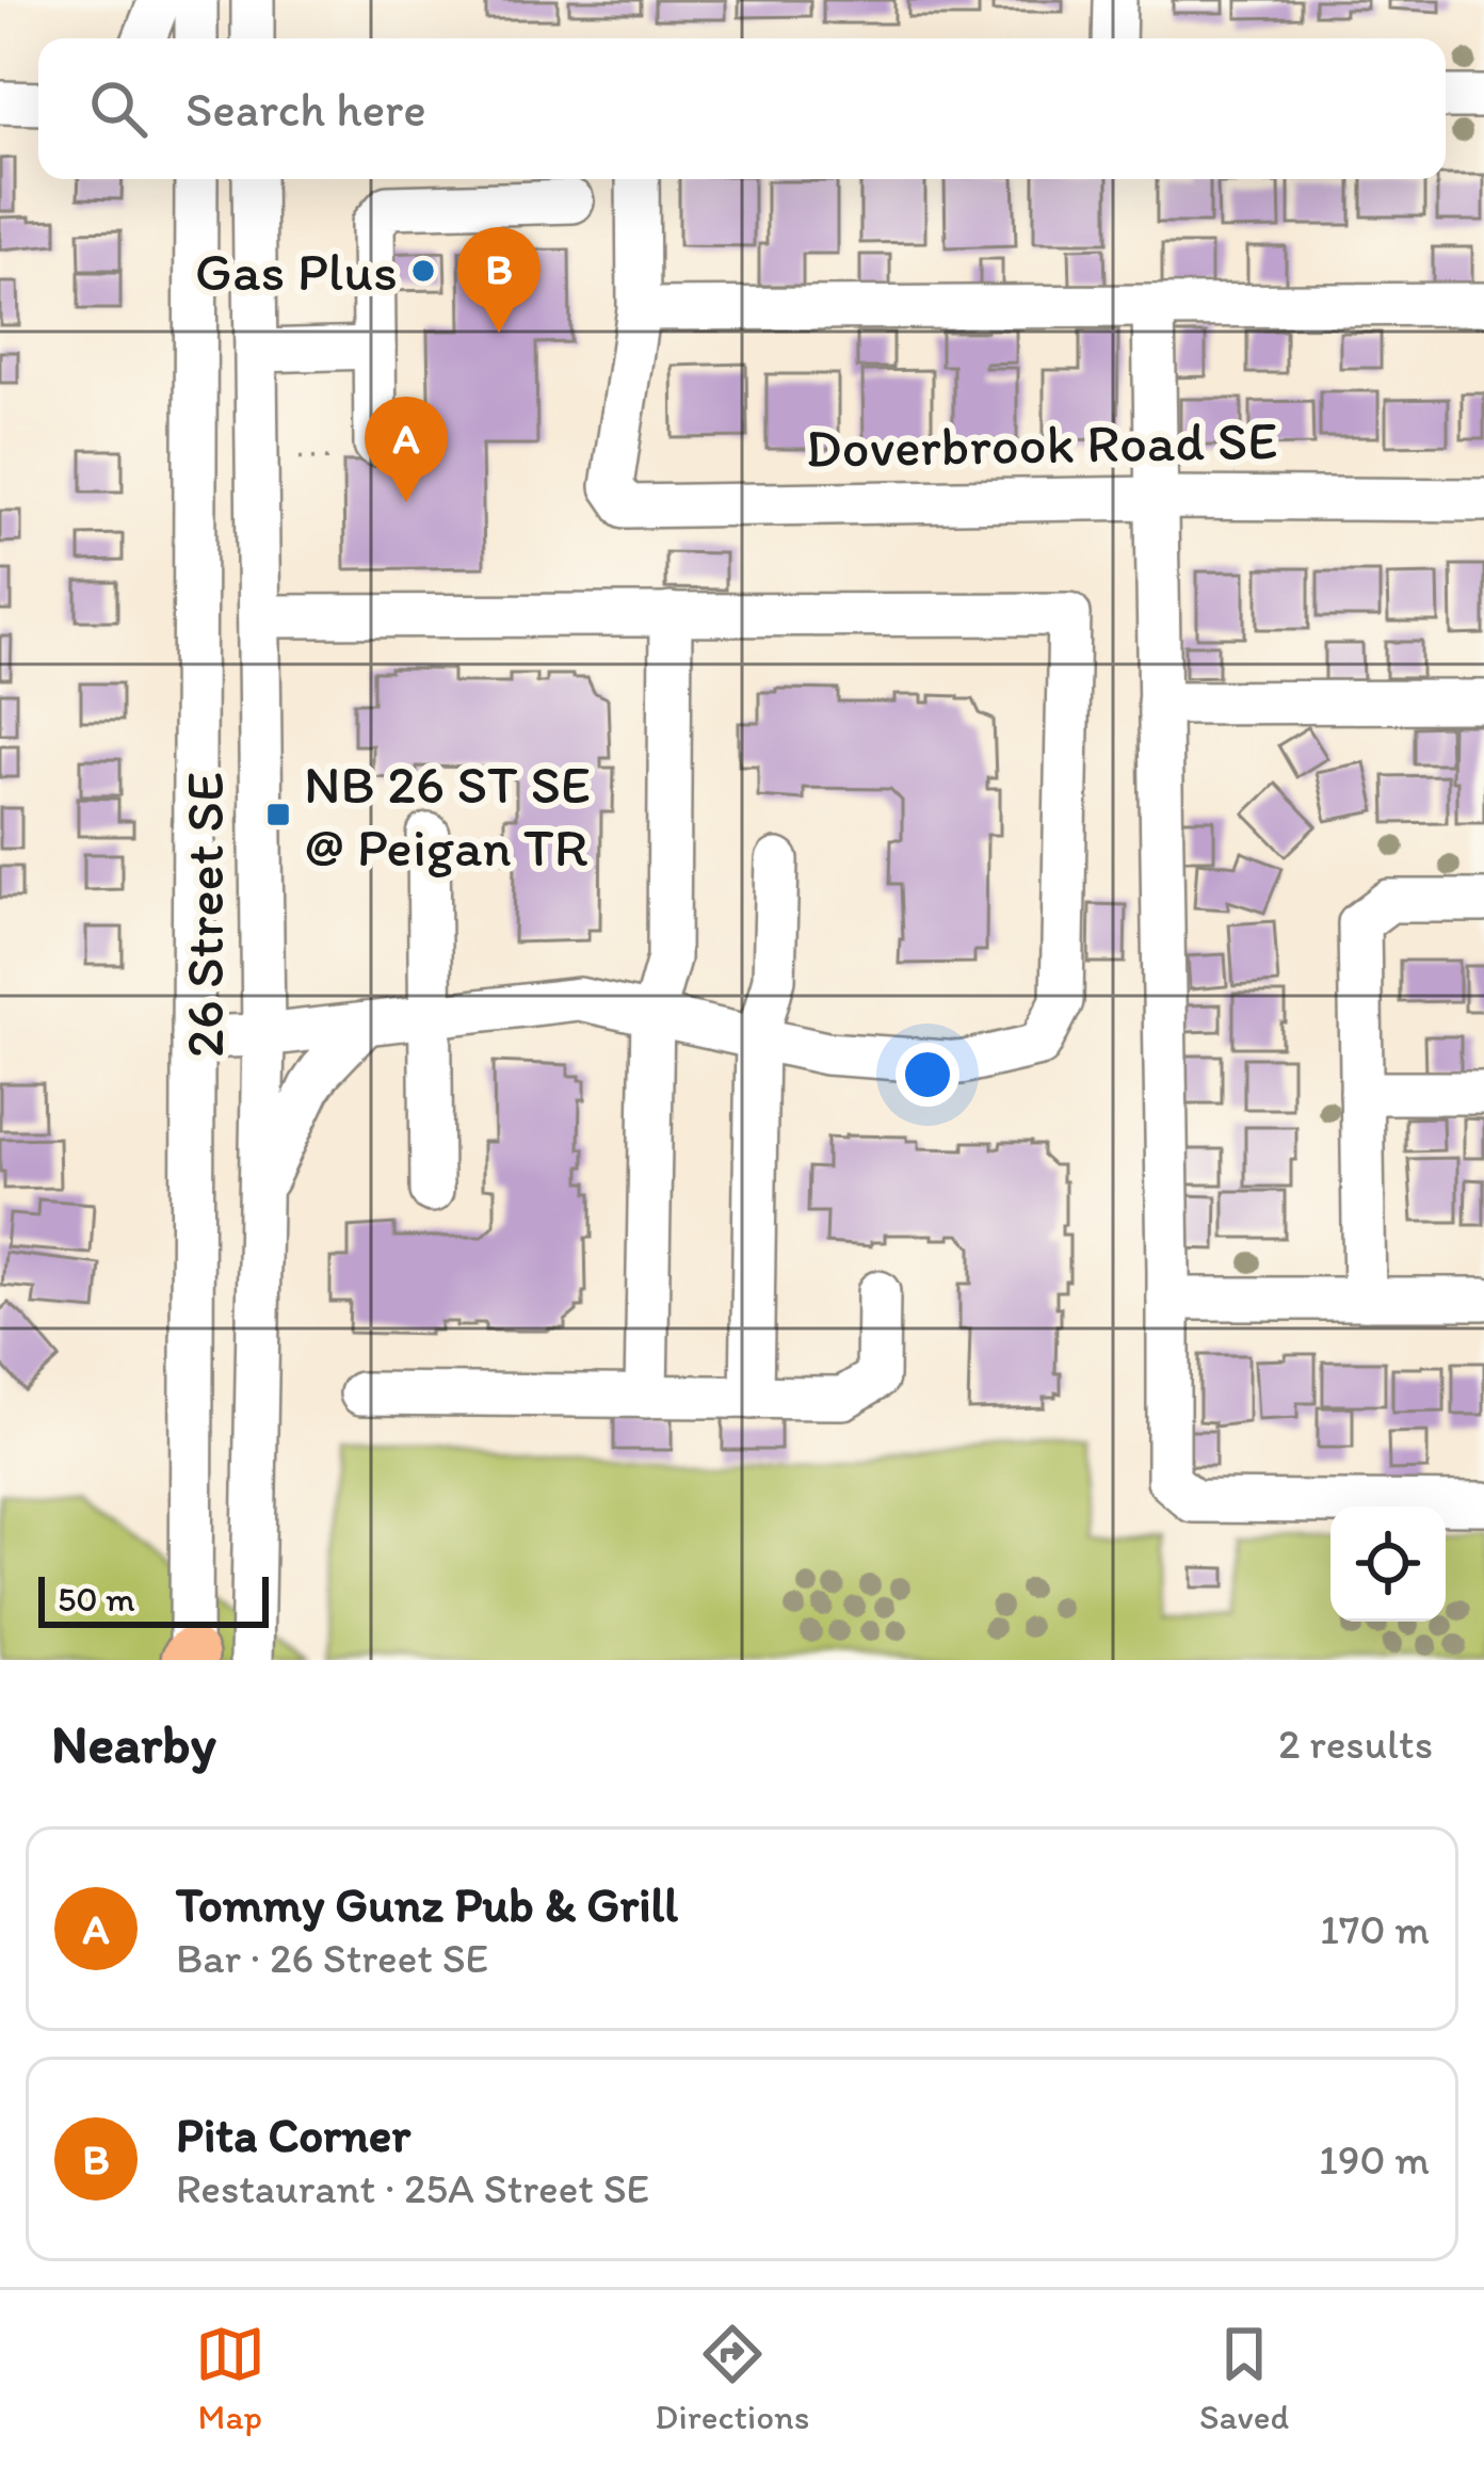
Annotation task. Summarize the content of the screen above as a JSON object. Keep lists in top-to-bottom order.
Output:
{
  "streets": {
    "street": ["Doverbrook Road SE", "26 Street SE"]
  },
  "places": {
    "other": ["Gas Plus"],
    "transit": ["NB 26 ST SE @ Peigan TR"]
  },
  "scale_bar": "50 m",
  "page": {
    "search": "Search here",
    "pins": ["B", "A"],
    "scale": "50 m",
    "heading": ["Nearby", "2 results"],
    "list": [
      {
        "mark": "A",
        "name": "Tommy Gunz Pub & Grill",
        "note": "Bar · 26 Street SE",
        "value": "170 m"
      },
      {
        "mark": "B",
        "name": "Pita Corner",
        "note": "Restaurant · 25A Street SE",
        "value": "190 m"
      }
    ],
    "nav": ["Map", "Directions", "Saved"]
  }
}
